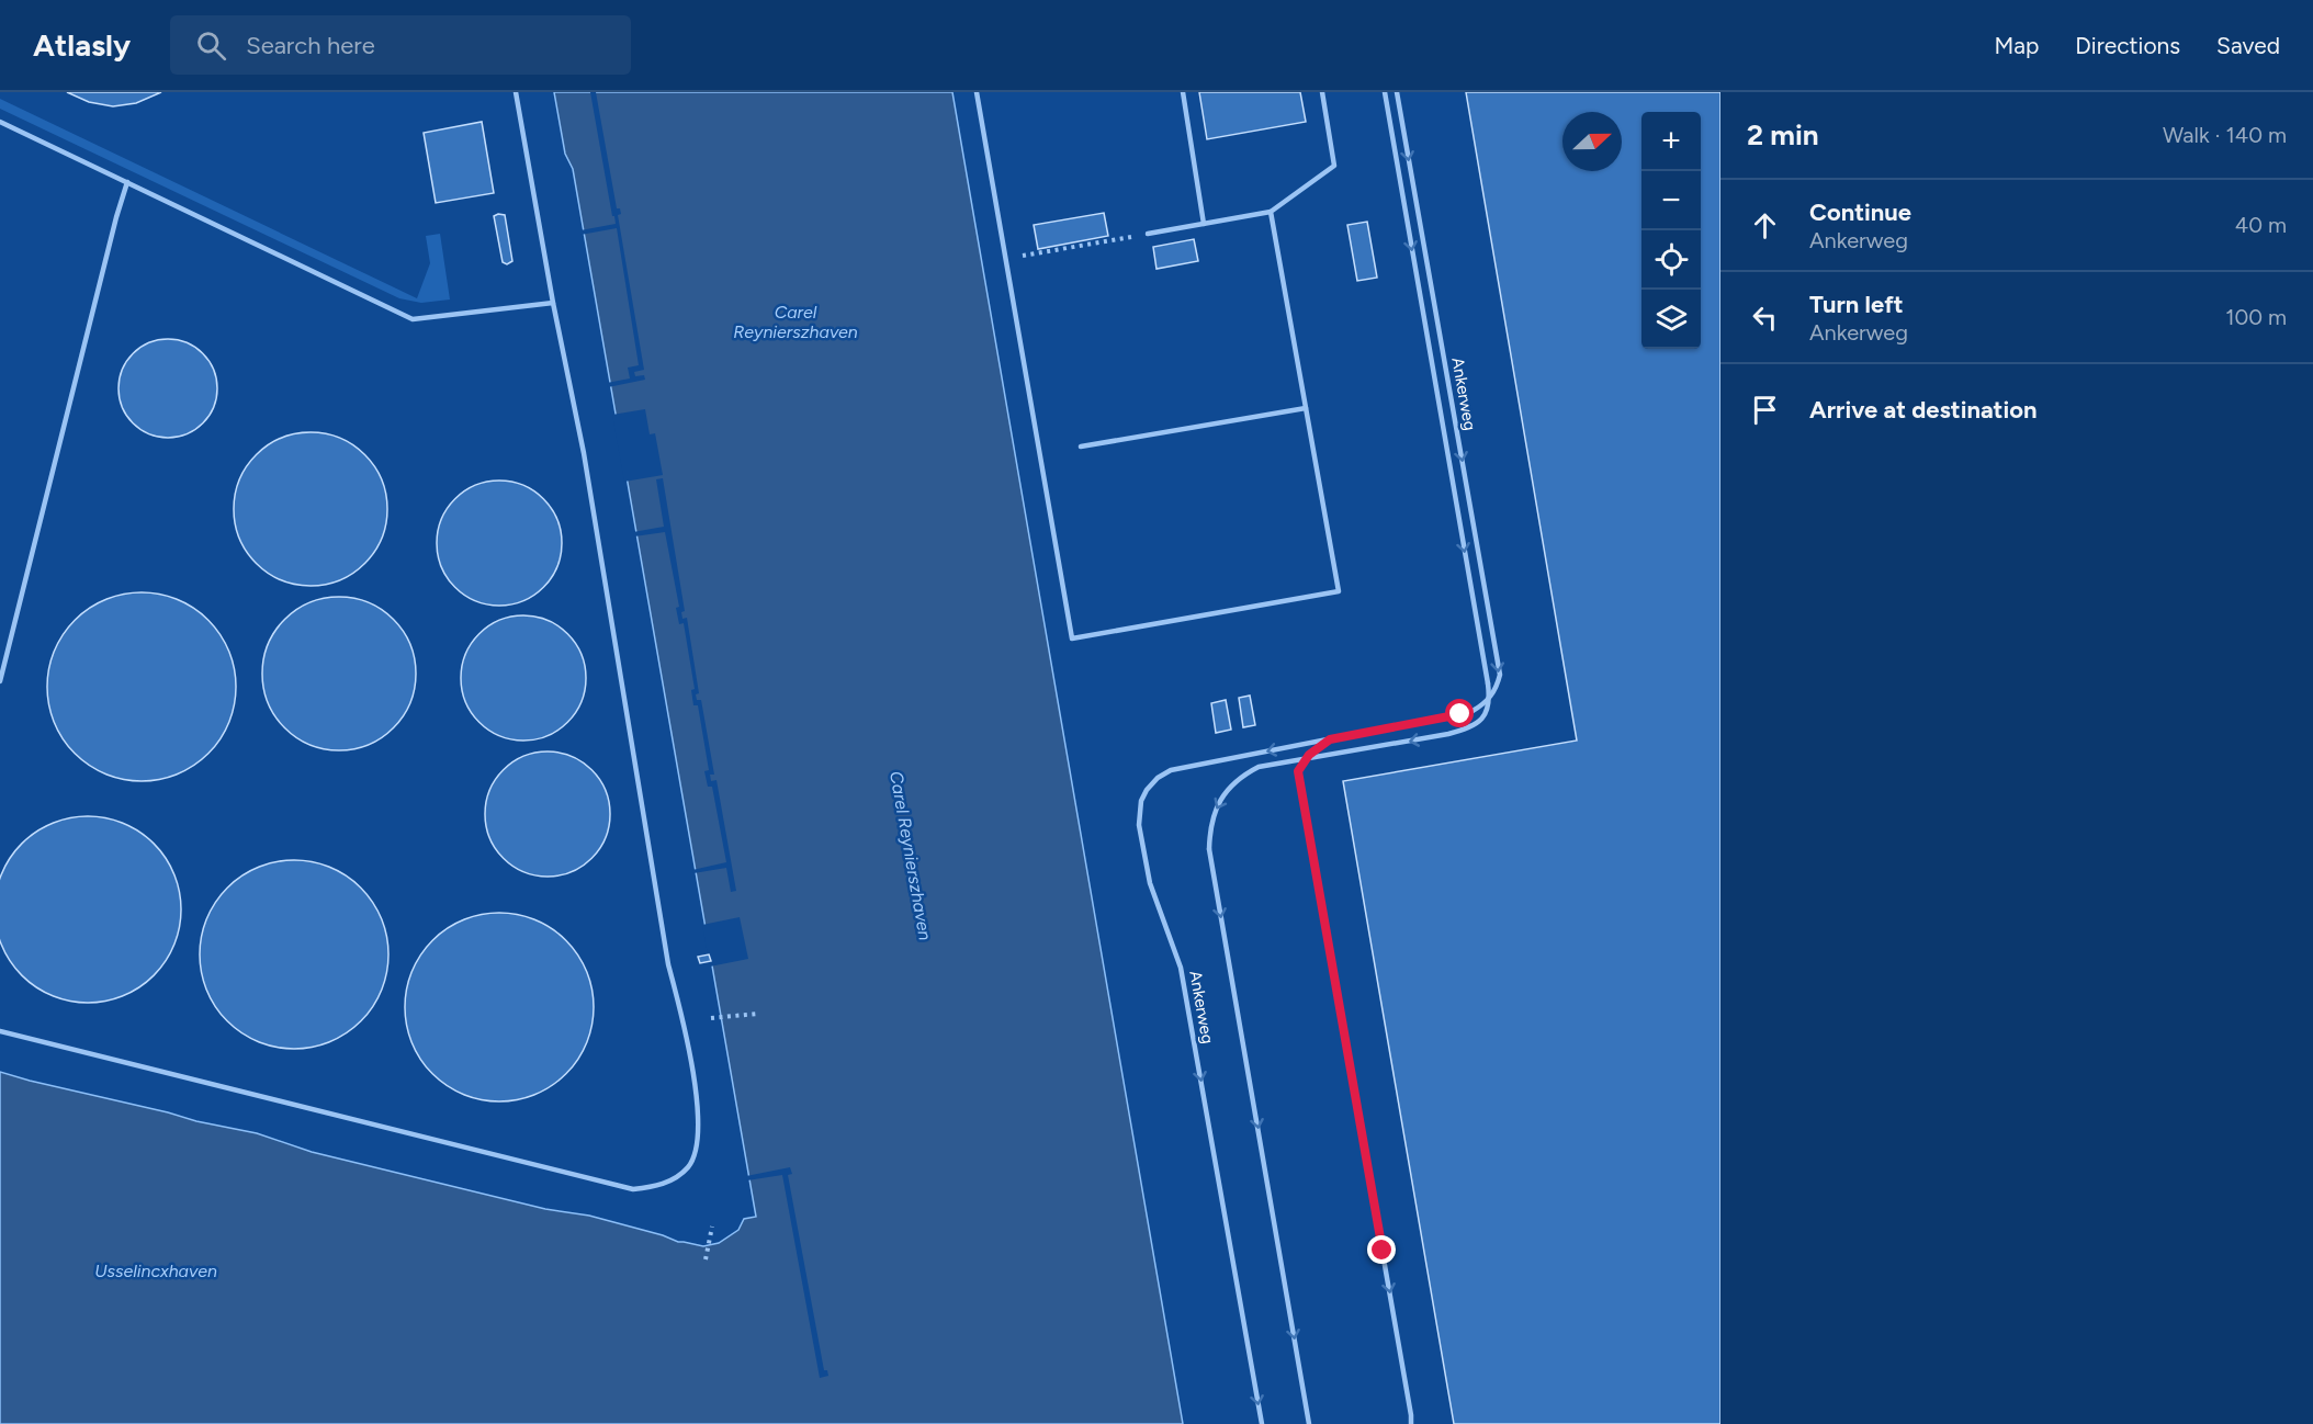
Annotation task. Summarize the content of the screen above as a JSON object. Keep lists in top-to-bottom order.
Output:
{
  "streets": {
    "lane": ["Ankerweg"]
  },
  "one_way": ["Ankerweg"],
  "water": ["Carel Reynierszhaven", "Usselincxhaven"],
  "north": "right",
  "page": {
    "header": "Atlasly",
    "search": "Search here",
    "nav": ["Map", "Directions", "Saved"],
    "heading": ["2 min", "Walk · 140 m"],
    "map_buttons": ["+", "−"],
    "list": [
      ["Continue", "Ankerweg", "40 m"],
      ["Turn left", "Ankerweg", "100 m"],
      "Arrive at destination"
    ]
  }
}
